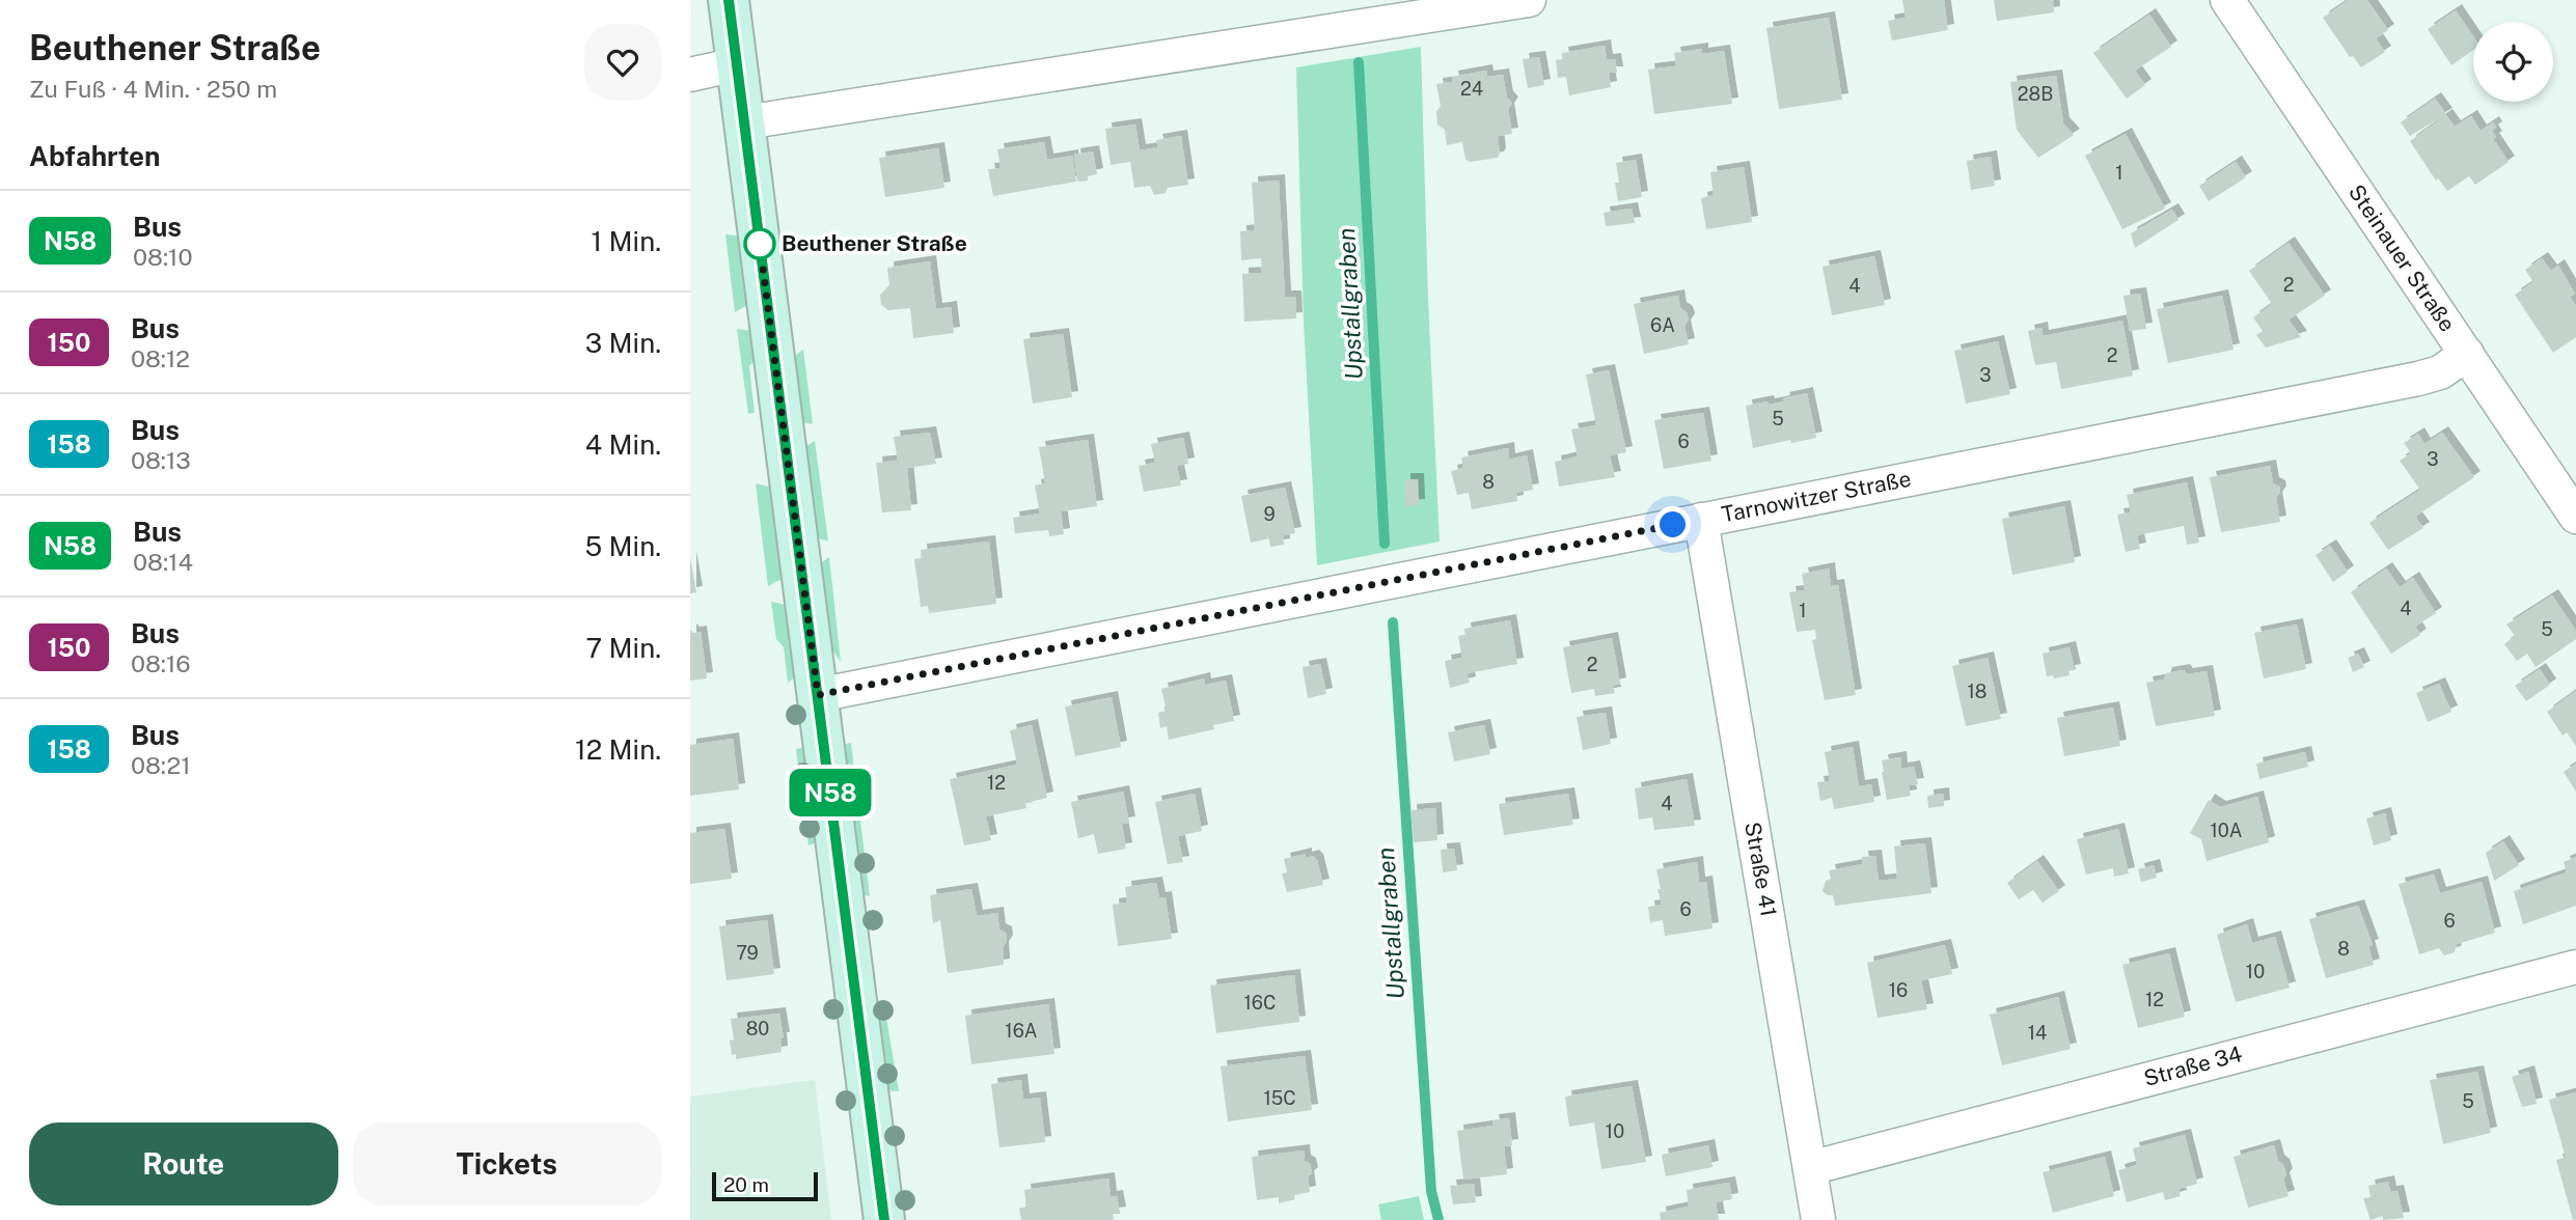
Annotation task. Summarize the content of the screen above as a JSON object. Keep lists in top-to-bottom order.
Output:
{
  "streets": {
    "street": [
      "Steinauer Straße",
      "Tarnowitzer Straße",
      "Straße 41",
      "Straße 34"
    ]
  },
  "crossings": [
    ["Steinauer Straße", "Tarnowitzer Straße"],
    ["Tarnowitzer Straße", "Straße 41"],
    ["Straße 41", "Straße 34"]
  ],
  "water": ["Upstallgraben"],
  "places": ["Beuthener Straße"],
  "lines": ["bus line N58"],
  "house_numbers": [
    "24",
    "28B",
    "1",
    "2",
    "4",
    "6A",
    "2",
    "3",
    "5",
    "6",
    "3",
    "8",
    "9",
    "4",
    "1",
    "5",
    "2",
    "18",
    "12",
    "4",
    "10A",
    "6",
    "6",
    "8",
    "79",
    "10",
    "16",
    "12",
    "16C",
    "80",
    "16A",
    "14",
    "15C",
    "5",
    "10"
  ],
  "scale_bar": "20 m",
  "page": {
    "heading": [
      ["Beuthener Straße", "Zu Fuß · 4 Min. · 250 m"],
      "Abfahrten"
    ],
    "on_map": "N58",
    "list": [
      {
        "mark": "N58",
        "name": "Bus",
        "note": "08:10",
        "value": "1 Min."
      },
      {
        "mark": "150",
        "name": "Bus",
        "note": "08:12",
        "value": "3 Min."
      },
      {
        "mark": "158",
        "name": "Bus",
        "note": "08:13",
        "value": "4 Min."
      },
      {
        "mark": "N58",
        "name": "Bus",
        "note": "08:14",
        "value": "5 Min."
      },
      {
        "mark": "150",
        "name": "Bus",
        "note": "08:16",
        "value": "7 Min."
      },
      {
        "mark": "158",
        "name": "Bus",
        "note": "08:21",
        "value": "12 Min."
      }
    ],
    "buttons": ["Route", "Tickets"],
    "scale": "20 m"
  }
}
